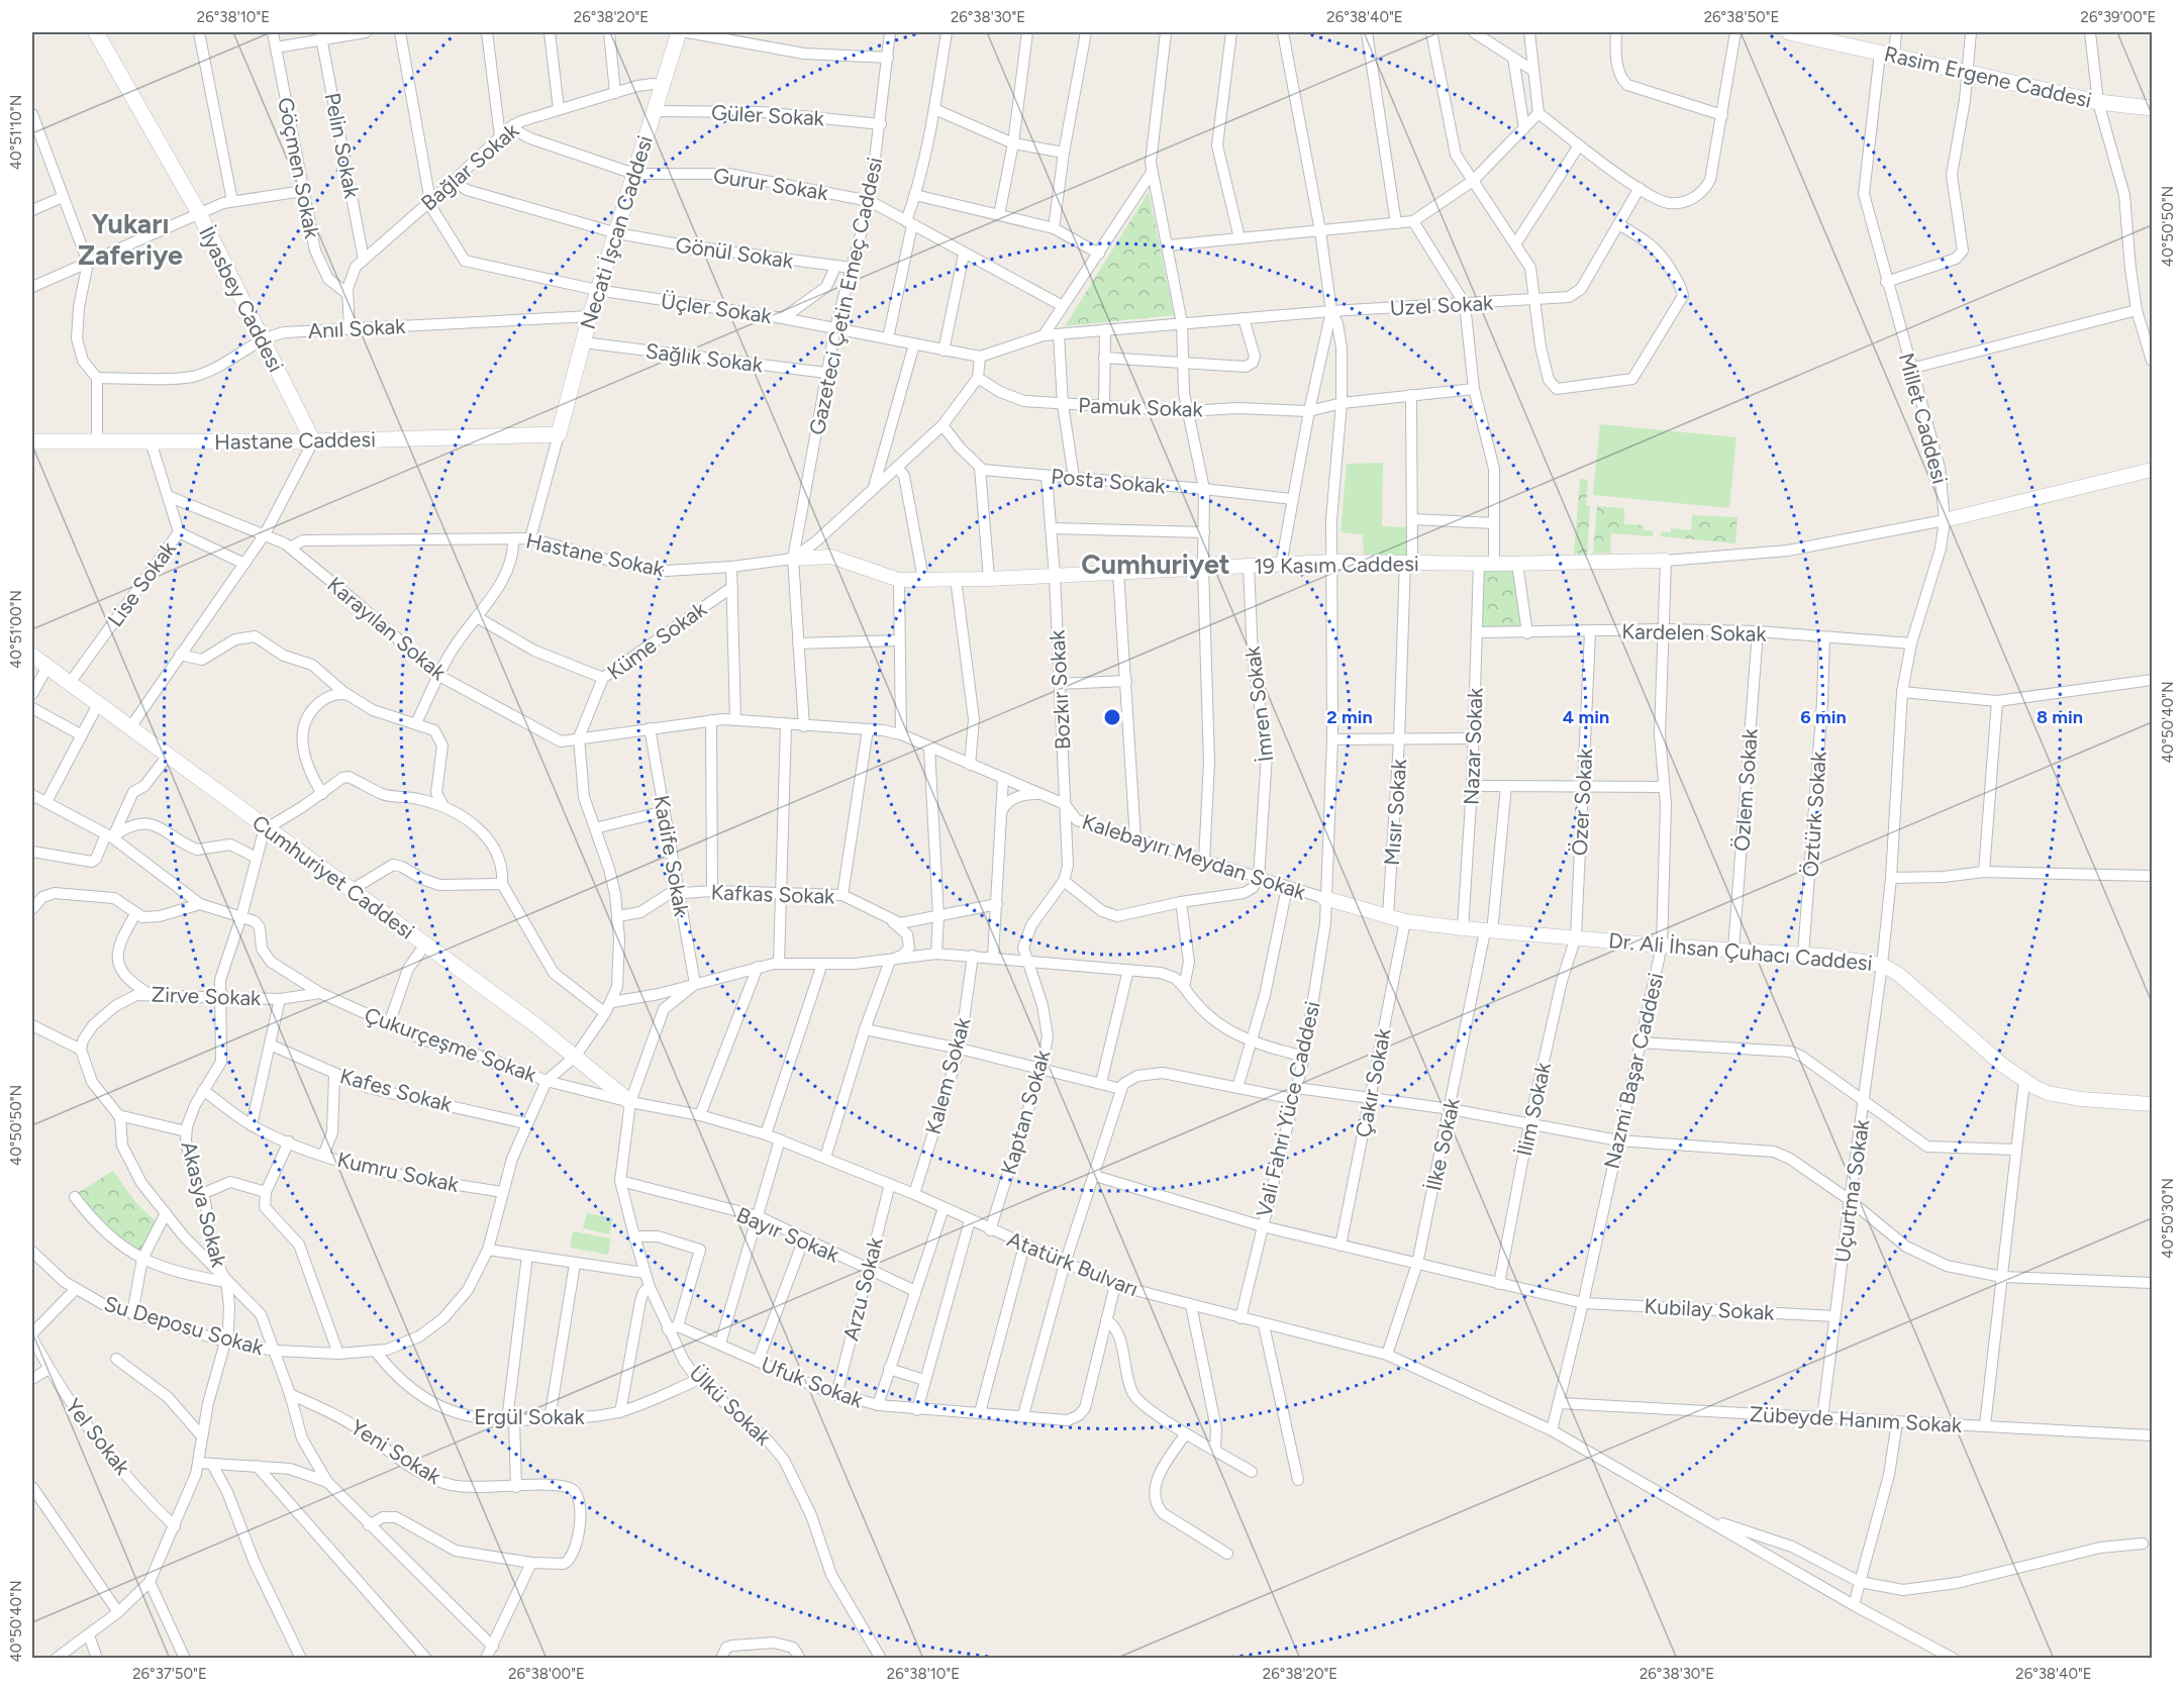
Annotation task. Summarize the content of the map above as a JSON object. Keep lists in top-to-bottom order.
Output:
{
  "streets": {
    "main road": [
      "Rasim Ergene Caddesi",
      "Necati İşcan Caddesi",
      "İlyasbey Caddesi",
      "Hastane Caddesi",
      "Cumhuriyet Caddesi"
    ],
    "street": [
      "Güler Sokak",
      "Pelin Sokak",
      "Bağlar Sokak",
      "Göçmen Sokak",
      "Gurur Sokak",
      "Gönül Sokak",
      "Gazeteci Çetin Emeç Caddesi",
      "Uzel Sokak",
      "Üçler Sokak",
      "Anıl Sokak",
      "Sağlık Sokak",
      "Pamuk Sokak",
      "Millet Caddesi",
      "Posta Sokak",
      "Hastane Sokak",
      "19 Kasım Caddesi",
      "Lise Sokak",
      "Karayılan Sokak",
      "Kardelen Sokak",
      "Küme Sokak",
      "Bozkır Sokak",
      "İmren Sokak",
      "Nazar Sokak",
      "Özlem Sokak",
      "Özer Sokak",
      "Mısır Sokak",
      "Öztürk Sokak",
      "Kadife Sokak",
      "Kalebayırı Meydan Sokak",
      "Kafkas Sokak",
      "Dr. Ali İhsan Çuhacı Caddesi",
      "Zirve Sokak",
      "Çukurçeşme Sokak",
      "Nazmi Başar Caddesi",
      "Kalem Sokak",
      "Çakır Sokak",
      "Kafes Sokak",
      "Vali Fahri Yüce Caddesi",
      "İlim Sokak",
      "Kaptan Sokak",
      "İlke Sokak",
      "Kumru Sokak",
      "Uçurtma Sokak",
      "Akasya Sokak",
      "Bayır Sokak",
      "Atatürk Bulvarı",
      "Arzu Sokak",
      "Kubilay Sokak",
      "Su Deposu Sokak",
      "Ufuk Sokak",
      "Ülkü Sokak",
      "Ergül Sokak",
      "Zübeyde Hanım Sokak",
      "Yel Sokak",
      "Yeni Sokak"
    ]
  },
  "crossings": [
    ["Rasim Ergene Caddesi", "Millet Caddesi"],
    ["Güler Sokak", "Necati İşcan Caddesi"],
    ["Güler Sokak", "Gazeteci Çetin Emeç Caddesi"],
    ["Pelin Sokak", "Bağlar Sokak"],
    ["Bağlar Sokak", "Göçmen Sokak"],
    ["Bağlar Sokak", "Gurur Sokak"],
    ["Bağlar Sokak", "Necati İşcan Caddesi"],
    ["Bağlar Sokak", "Gönül Sokak"],
    ["Bağlar Sokak", "Üçler Sokak"],
    ["Bağlar Sokak", "Anıl Sokak"],
    ["Gurur Sokak", "Necati İşcan Caddesi"],
    ["Gurur Sokak", "Gazeteci Çetin Emeç Caddesi"],
    ["Necati İşcan Caddesi", "Gönül Sokak"],
    ["Necati İşcan Caddesi", "Üçler Sokak"],
    ["Necati İşcan Caddesi", "Anıl Sokak"],
    ["Necati İşcan Caddesi", "Sağlık Sokak"],
    ["Necati İşcan Caddesi", "Hastane Caddesi"],
    ["Gönül Sokak", "Gazeteci Çetin Emeç Caddesi"],
    ["Gazeteci Çetin Emeç Caddesi", "Üçler Sokak"],
    ["Gazeteci Çetin Emeç Caddesi", "Sağlık Sokak"],
    ["Gazeteci Çetin Emeç Caddesi", "Hastane Sokak"],
    ["Gazeteci Çetin Emeç Caddesi", "19 Kasım Caddesi"],
    ["Gazeteci Çetin Emeç Caddesi", "Kalebayırı Meydan Sokak"],
    ["İlyasbey Caddesi", "Anıl Sokak"],
    ["İlyasbey Caddesi", "Hastane Caddesi"],
    ["Uzel Sokak", "Üçler Sokak"],
    ["Uzel Sokak", "Vali Fahri Yüce Caddesi"],
    ["Pamuk Sokak", "Mısır Sokak"],
    ["Pamuk Sokak", "Vali Fahri Yüce Caddesi"],
    ["Millet Caddesi", "Kardelen Sokak"],
    ["Millet Caddesi", "Dr. Ali İhsan Çuhacı Caddesi"],
    ["Millet Caddesi", "Uçurtma Sokak"],
    ["Hastane Caddesi", "Lise Sokak"],
    ["Posta Sokak", "Bozkır Sokak"],
    ["Hastane Sokak", "19 Kasım Caddesi"],
    ["Hastane Sokak", "Karayılan Sokak"],
    ["19 Kasım Caddesi", "Bozkır Sokak"],
    ["19 Kasım Caddesi", "İmren Sokak"],
    ["19 Kasım Caddesi", "Nazar Sokak"],
    ["19 Kasım Caddesi", "Mısır Sokak"],
    ["19 Kasım Caddesi", "Nazmi Başar Caddesi"],
    ["19 Kasım Caddesi", "Vali Fahri Yüce Caddesi"],
    ["Lise Sokak", "Karayılan Sokak"],
    ["Lise Sokak", "Cumhuriyet Caddesi"],
    ["Karayılan Sokak", "Küme Sokak"],
    ["Karayılan Sokak", "Kalebayırı Meydan Sokak"],
    ["Kardelen Sokak", "Nazar Sokak"],
    ["Kardelen Sokak", "Özlem Sokak"],
    ["Kardelen Sokak", "Özer Sokak"],
    ["Kardelen Sokak", "Öztürk Sokak"],
    ["Kardelen Sokak", "Nazmi Başar Caddesi"],
    ["Küme Sokak", "Kalebayırı Meydan Sokak"],
    ["Bozkır Sokak", "Kalebayırı Meydan Sokak"],
    ["İmren Sokak", "Kalebayırı Meydan Sokak"],
    ["Nazar Sokak", "Dr. Ali İhsan Çuhacı Caddesi"],
    ["Özlem Sokak", "Dr. Ali İhsan Çuhacı Caddesi"],
    ["Özer Sokak", "Dr. Ali İhsan Çuhacı Caddesi"],
    ["Özer Sokak", "İlim Sokak"],
    ["Mısır Sokak", "Dr. Ali İhsan Çuhacı Caddesi"],
    ["Öztürk Sokak", "Dr. Ali İhsan Çuhacı Caddesi"],
    ["Kadife Sokak", "Kalebayırı Meydan Sokak"],
    ["Kadife Sokak", "Kafkas Sokak"],
    ["Kadife Sokak", "Ülkü Sokak"],
    ["Kalebayırı Meydan Sokak", "Dr. Ali İhsan Çuhacı Caddesi"],
    ["Kalebayırı Meydan Sokak", "Vali Fahri Yüce Caddesi"],
    ["Cumhuriyet Caddesi", "Çukurçeşme Sokak"],
    ["Cumhuriyet Caddesi", "Akasya Sokak"],
    ["Cumhuriyet Caddesi", "Atatürk Bulvarı"],
    ["Cumhuriyet Caddesi", "Su Deposu Sokak"],
    ["Cumhuriyet Caddesi", "Ülkü Sokak"],
    ["Dr. Ali İhsan Çuhacı Caddesi", "Nazmi Başar Caddesi"],
    ["Dr. Ali İhsan Çuhacı Caddesi", "Çakır Sokak"],
    ["Dr. Ali İhsan Çuhacı Caddesi", "Vali Fahri Yüce Caddesi"],
    ["Dr. Ali İhsan Çuhacı Caddesi", "İlim Sokak"],
    ["Dr. Ali İhsan Çuhacı Caddesi", "İlke Sokak"],
    ["Dr. Ali İhsan Çuhacı Caddesi", "Uçurtma Sokak"],
    ["Zirve Sokak", "Çukurçeşme Sokak"],
    ["Zirve Sokak", "Kumru Sokak"],
    ["Zirve Sokak", "Akasya Sokak"],
    ["Çukurçeşme Sokak", "Akasya Sokak"],
    ["Çukurçeşme Sokak", "Atatürk Bulvarı"],
    ["Çukurçeşme Sokak", "Su Deposu Sokak"],
    ["Çukurçeşme Sokak", "Ülkü Sokak"],
    ["Nazmi Başar Caddesi", "Atatürk Bulvarı"],
    ["Nazmi Başar Caddesi", "Kubilay Sokak"],
    ["Nazmi Başar Caddesi", "Zübeyde Hanım Sokak"],
    ["Kalem Sokak", "Atatürk Bulvarı"],
    ["Çakır Sokak", "Kubilay Sokak"],
    ["Kafes Sokak", "Su Deposu Sokak"],
    ["Vali Fahri Yüce Caddesi", "Atatürk Bulvarı"],
    ["Vali Fahri Yüce Caddesi", "Kubilay Sokak"],
    ["İlim Sokak", "Kubilay Sokak"],
    ["Kaptan Sokak", "Atatürk Bulvarı"],
    ["İlke Sokak", "Atatürk Bulvarı"],
    ["İlke Sokak", "Kubilay Sokak"],
    ["Kumru Sokak", "Akasya Sokak"],
    ["Kumru Sokak", "Su Deposu Sokak"],
    ["Uçurtma Sokak", "Kubilay Sokak"],
    ["Uçurtma Sokak", "Zübeyde Hanım Sokak"],
    ["Akasya Sokak", "Su Deposu Sokak"],
    ["Akasya Sokak", "Yel Sokak"],
    ["Bayır Sokak", "Arzu Sokak"],
    ["Bayır Sokak", "Ülkü Sokak"],
    ["Atatürk Bulvarı", "Arzu Sokak"],
    ["Atatürk Bulvarı", "Ülkü Sokak"],
    ["Arzu Sokak", "Ufuk Sokak"],
    ["Su Deposu Sokak", "Ergül Sokak"],
    ["Ufuk Sokak", "Ülkü Sokak"],
    ["Ülkü Sokak", "Ergül Sokak"]
  ],
  "districts": ["Yukarı Zaferiye", "Cumhuriyet"],
  "coordinates": [
    "26°38'10\"E",
    "26°38'20\"E",
    "26°38'30\"E",
    "26°38'40\"E",
    "26°38'50\"E",
    "26°39'00\"E",
    "40°51'10\"N",
    "40°50'50\"N",
    "40°51'00\"N",
    "40°50'40\"N",
    "40°50'30\"N",
    "26°37'50\"E",
    "26°38'00\"E"
  ],
  "rings": [
    "2 min",
    "4 min",
    "6 min",
    "8 min"
  ]
}
